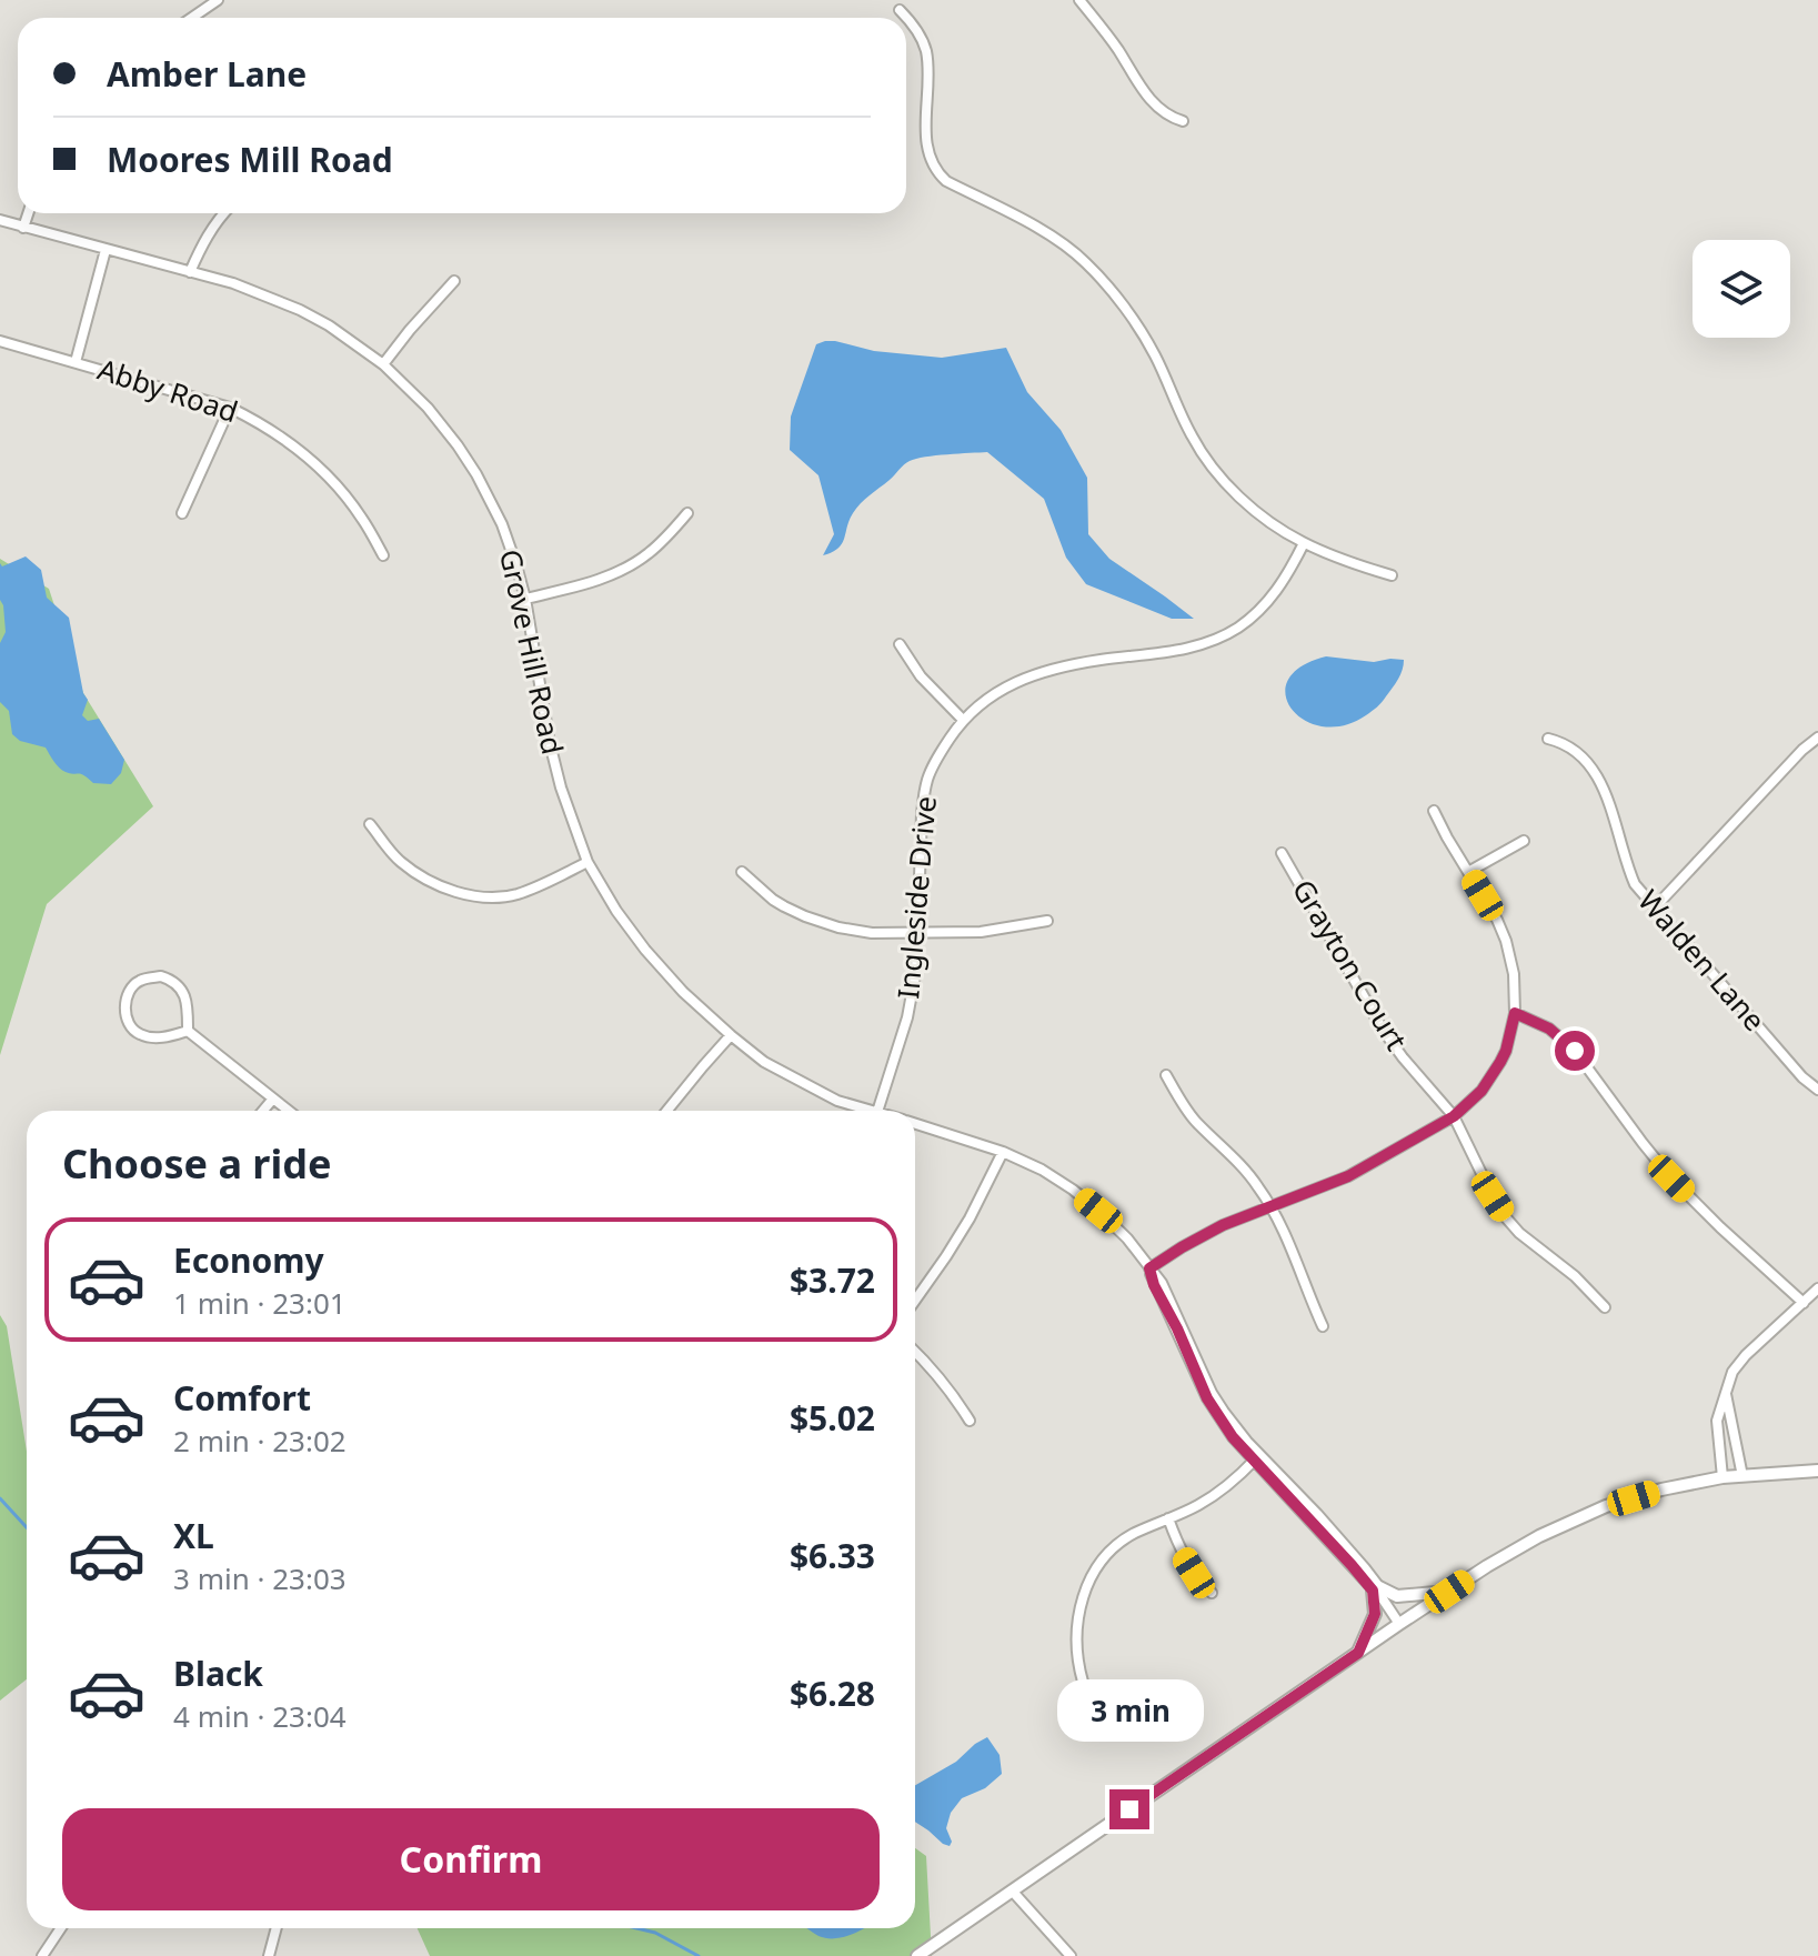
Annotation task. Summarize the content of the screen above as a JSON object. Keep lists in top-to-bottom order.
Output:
{
  "streets": {
    "street": [
      "Abby Road",
      "Grove Hill Road",
      "Ingleside Drive",
      "Walden Lane",
      "Grayton Court"
    ]
  },
  "page": {
    "banner": ["Amber Lane", "Moores Mill Road"],
    "heading": "Choose a ride",
    "list": [
      {
        "name": "Economy",
        "note": "1 min · 23:01",
        "value": "$3.72"
      },
      {
        "name": "Comfort",
        "note": "2 min · 23:02",
        "value": "$5.02"
      },
      {
        "name": "XL",
        "note": "3 min · 23:03",
        "value": "$6.33"
      },
      {
        "name": "Black",
        "note": "4 min · 23:04",
        "value": "$6.28"
      }
    ],
    "bubble": "3 min",
    "buttons": "Confirm"
  }
}
